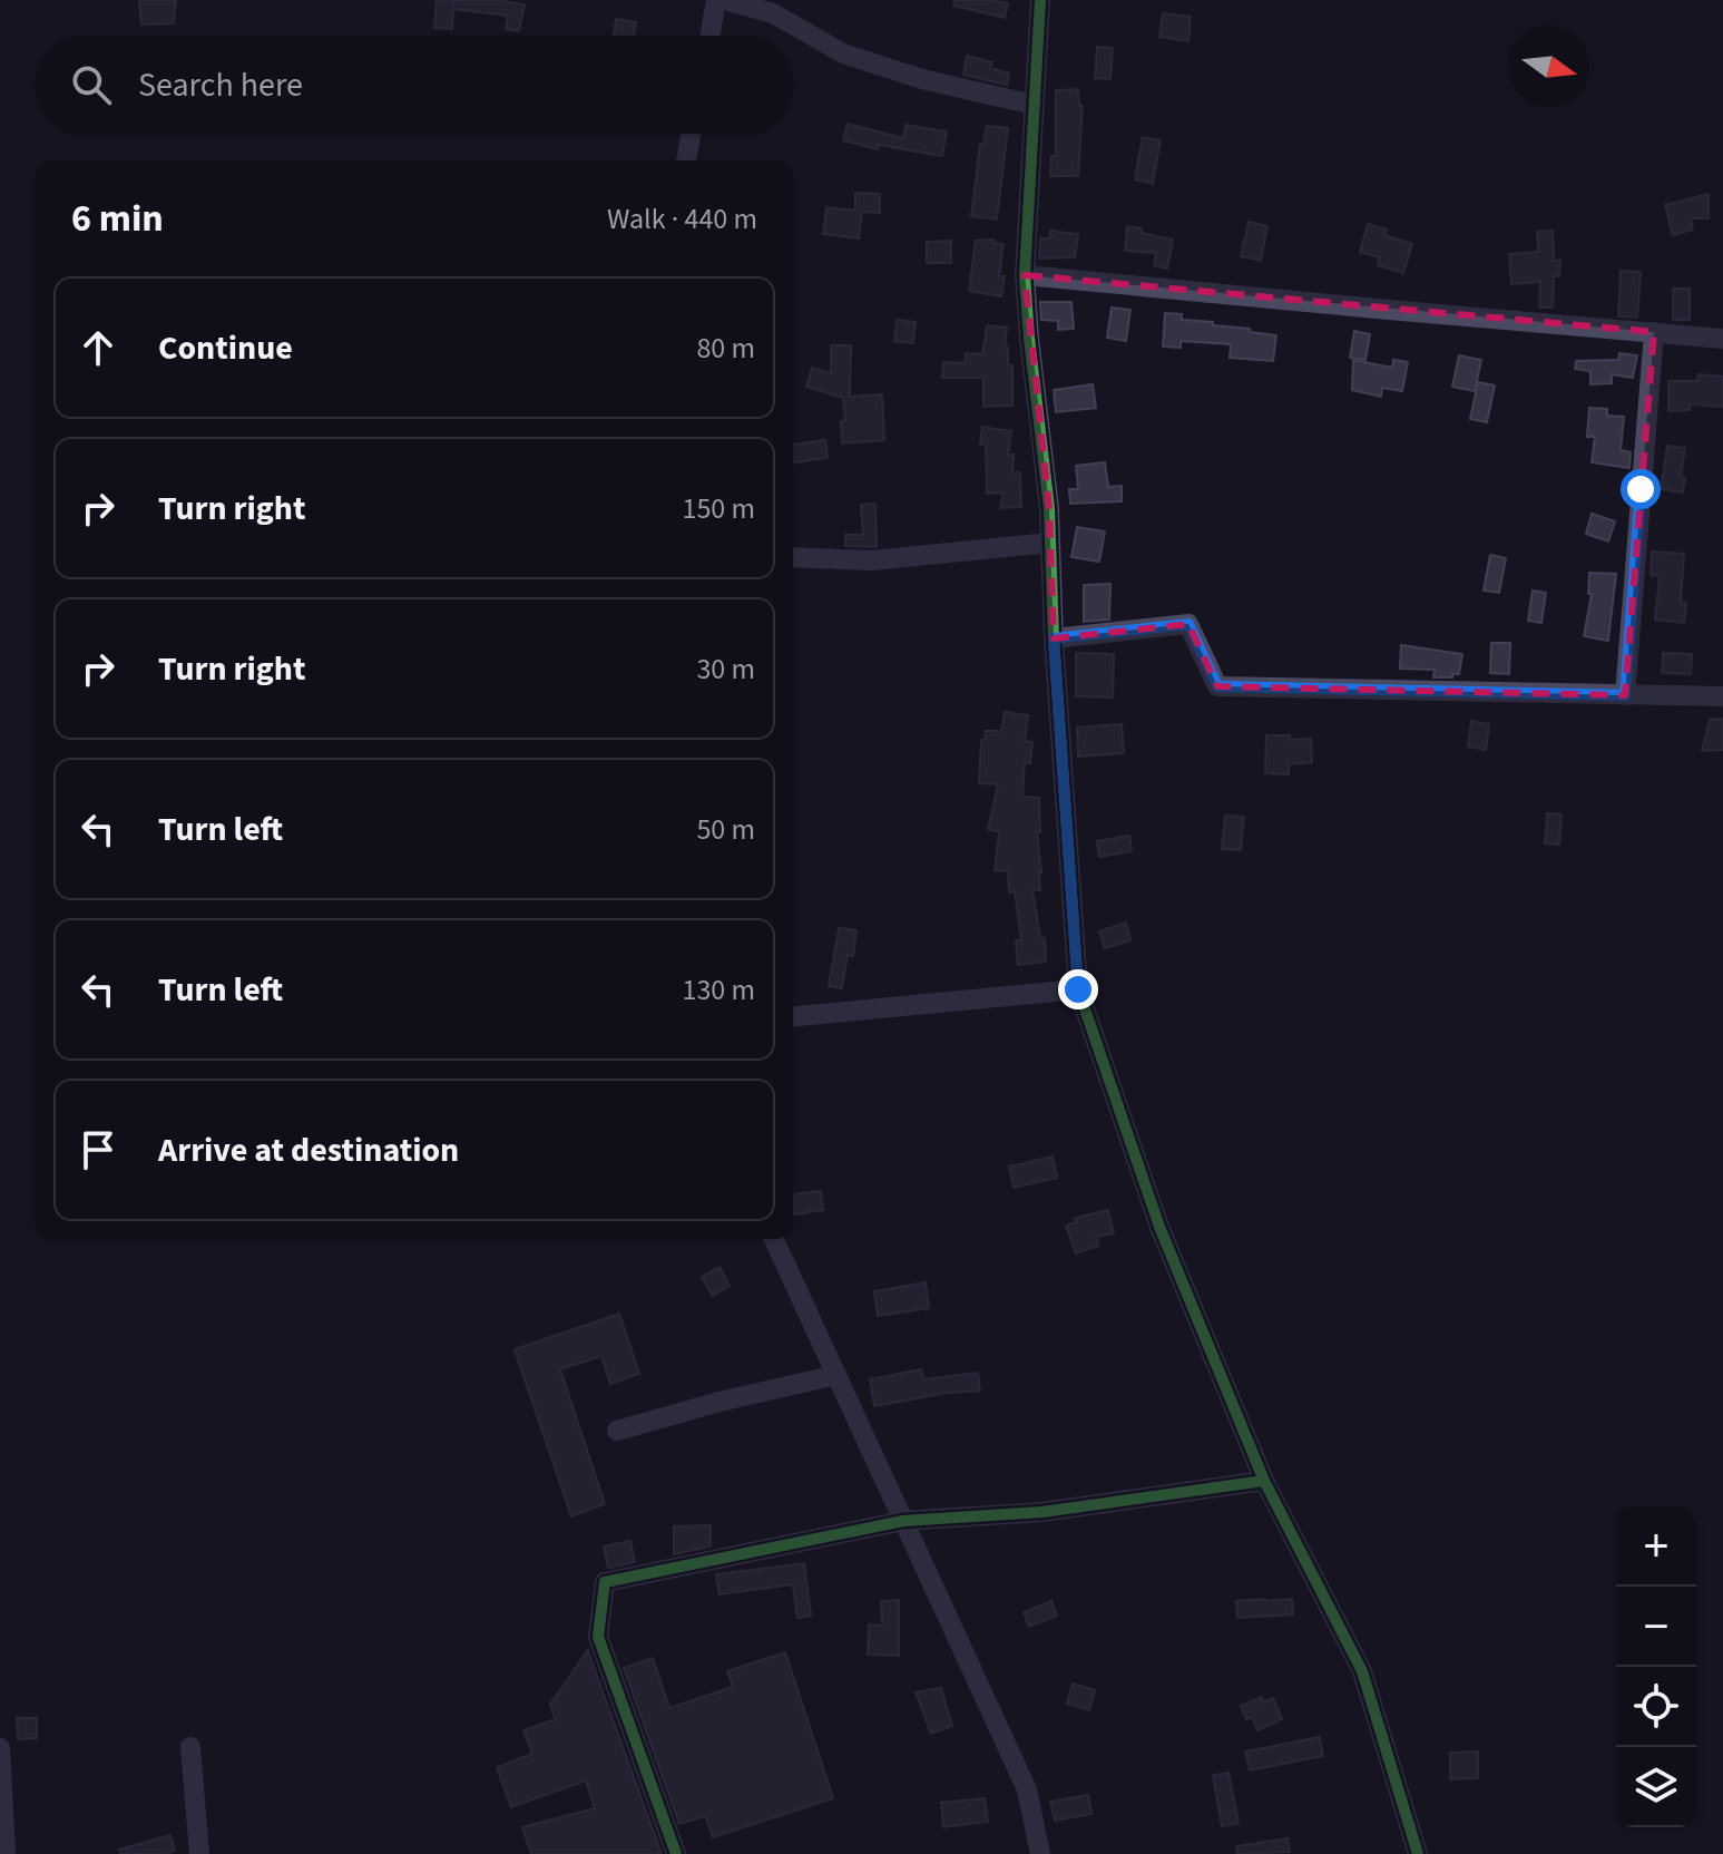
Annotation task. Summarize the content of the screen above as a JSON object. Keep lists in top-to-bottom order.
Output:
{
  "north": "right",
  "page": {
    "search": "Search here",
    "heading": ["6 min", "Walk · 440 m"],
    "list": [
      ["Continue", "80 m"],
      ["Turn right", "150 m"],
      ["Turn right", "30 m"],
      ["Turn left", "50 m"],
      ["Turn left", "130 m"],
      "Arrive at destination"
    ],
    "map_buttons": ["+", "−"]
  }
}
